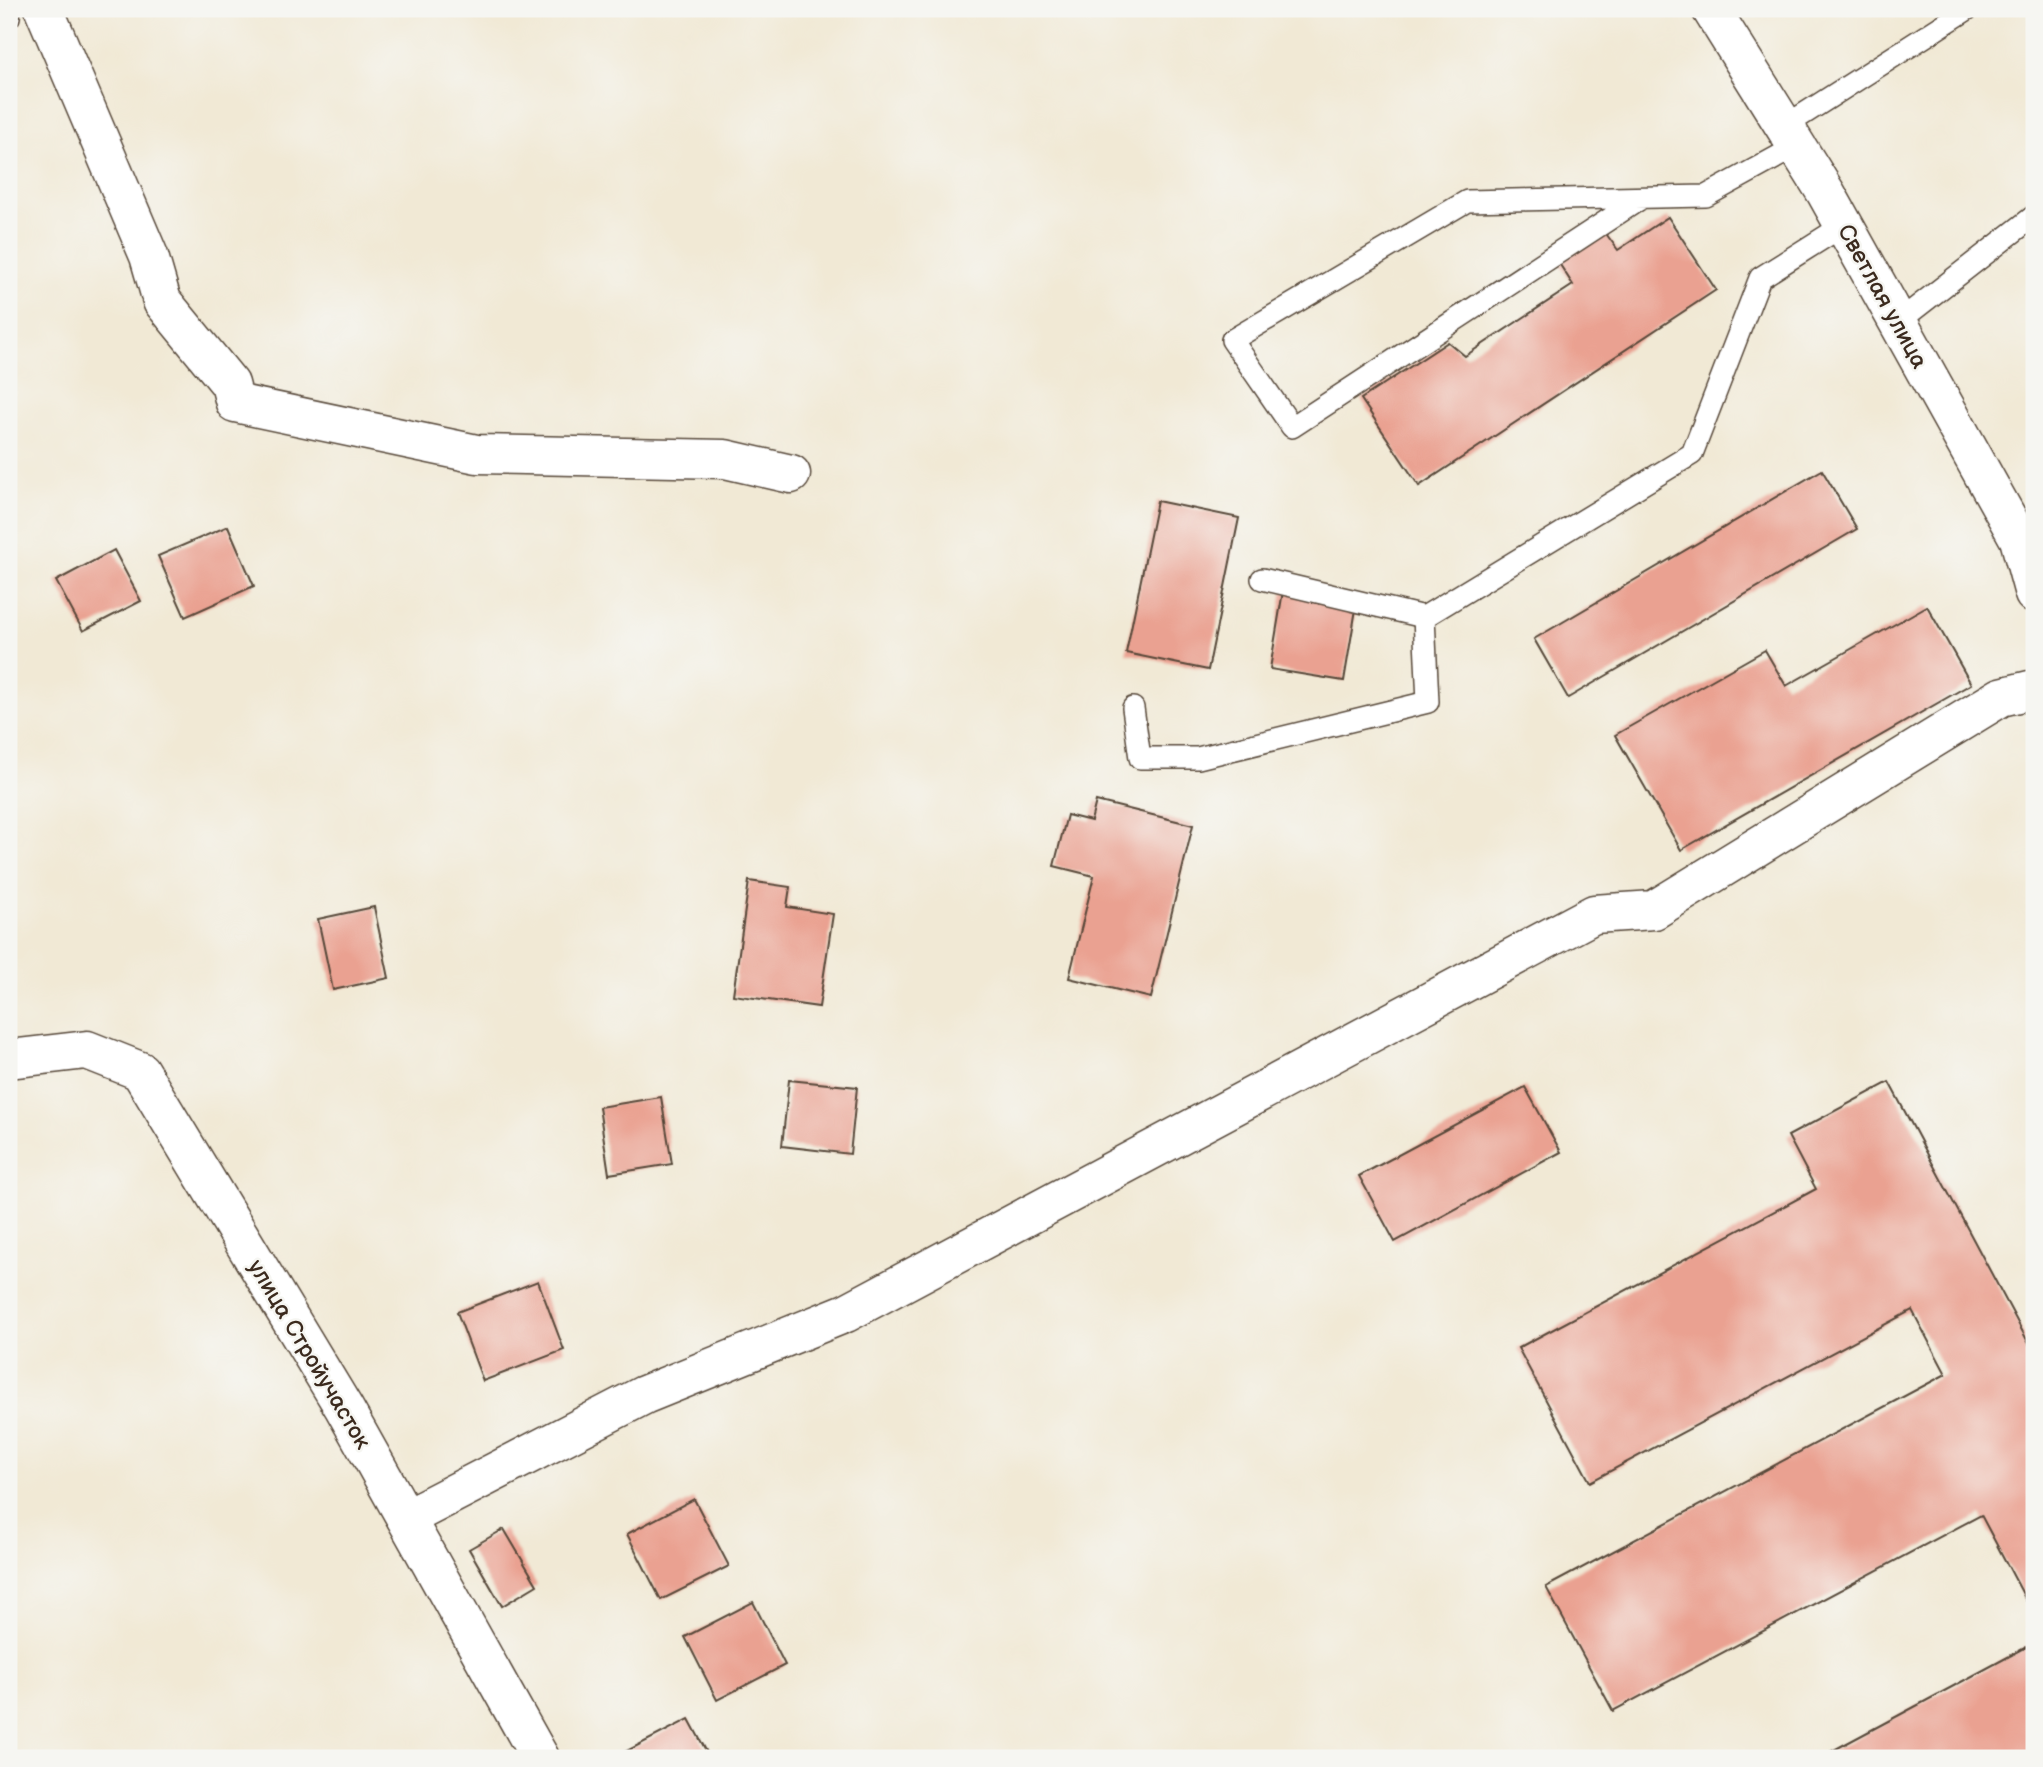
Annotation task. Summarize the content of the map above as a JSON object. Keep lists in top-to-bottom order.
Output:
{
  "streets": {
    "street": ["Светлая улица", "улица Стройучасток"]
  }
}
